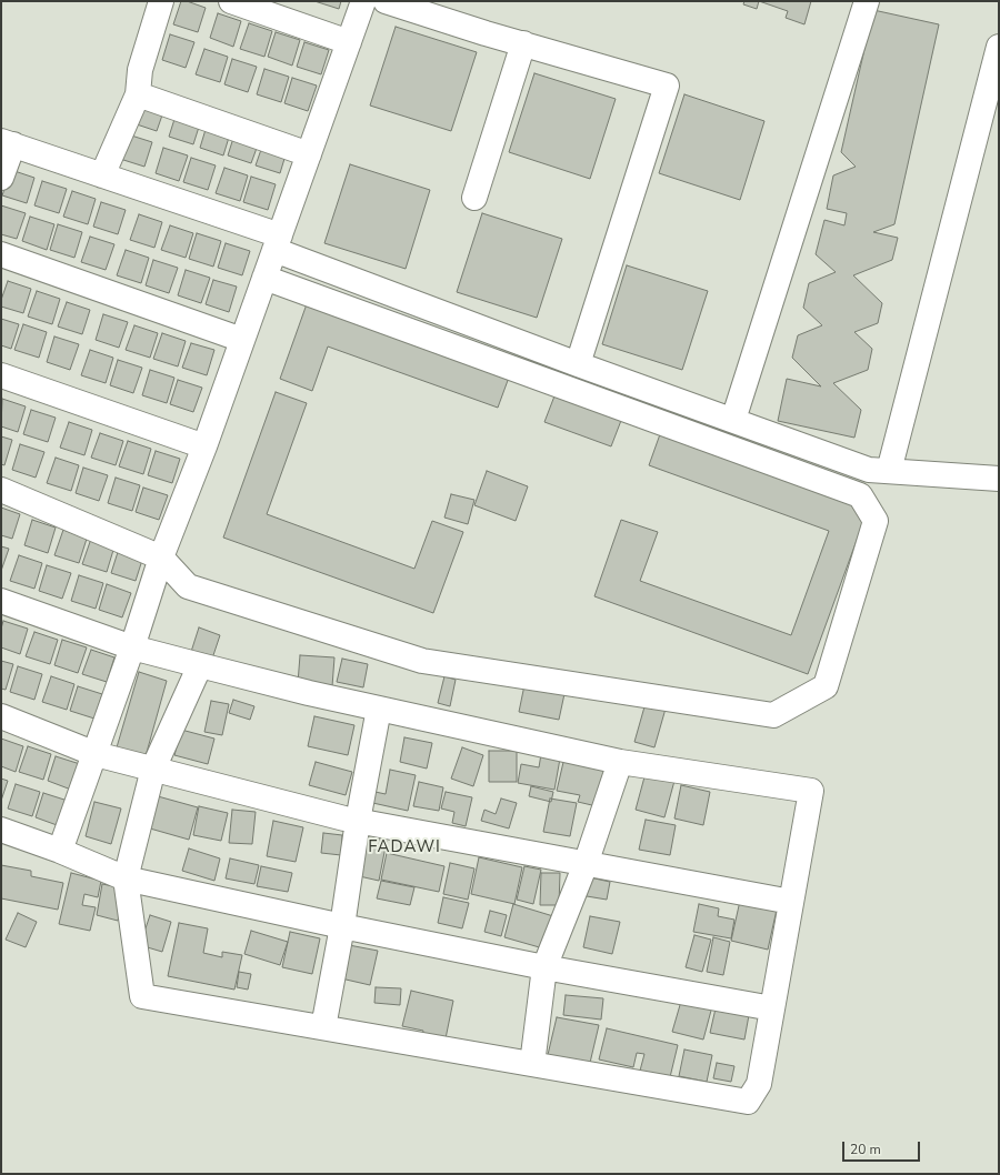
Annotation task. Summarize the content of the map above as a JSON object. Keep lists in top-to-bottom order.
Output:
{
  "districts": ["FADAWI"],
  "scale_bar": "20 m"
}
